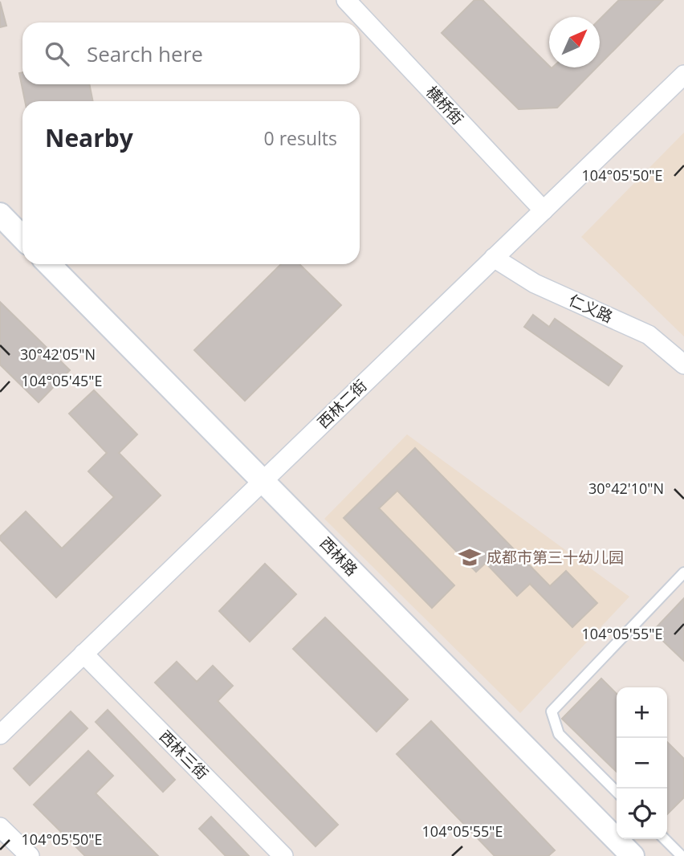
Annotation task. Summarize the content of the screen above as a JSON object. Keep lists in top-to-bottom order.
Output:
{
  "streets": {
    "street": [
      "横桥街",
      "仁义路",
      "西林二街",
      "西林路",
      "西林三街"
    ]
  },
  "crossings": [
    ["横桥街", "西林二街"],
    ["仁义路", "西林二街"],
    ["西林二街", "西林路"],
    ["西林二街", "西林三街"]
  ],
  "places": {
    "school or university": ["成都市第三十幼儿园"]
  },
  "north": "top right",
  "page": {
    "search": "Search here",
    "heading": ["Nearby", "0 results"],
    "map_buttons": ["+", "−"]
  },
  "coordinates": [
    "104°05'50\"E",
    "30°42'05\"N",
    "104°05'45\"E",
    "30°42'10\"N",
    "104°05'55\"E"
  ]
}
